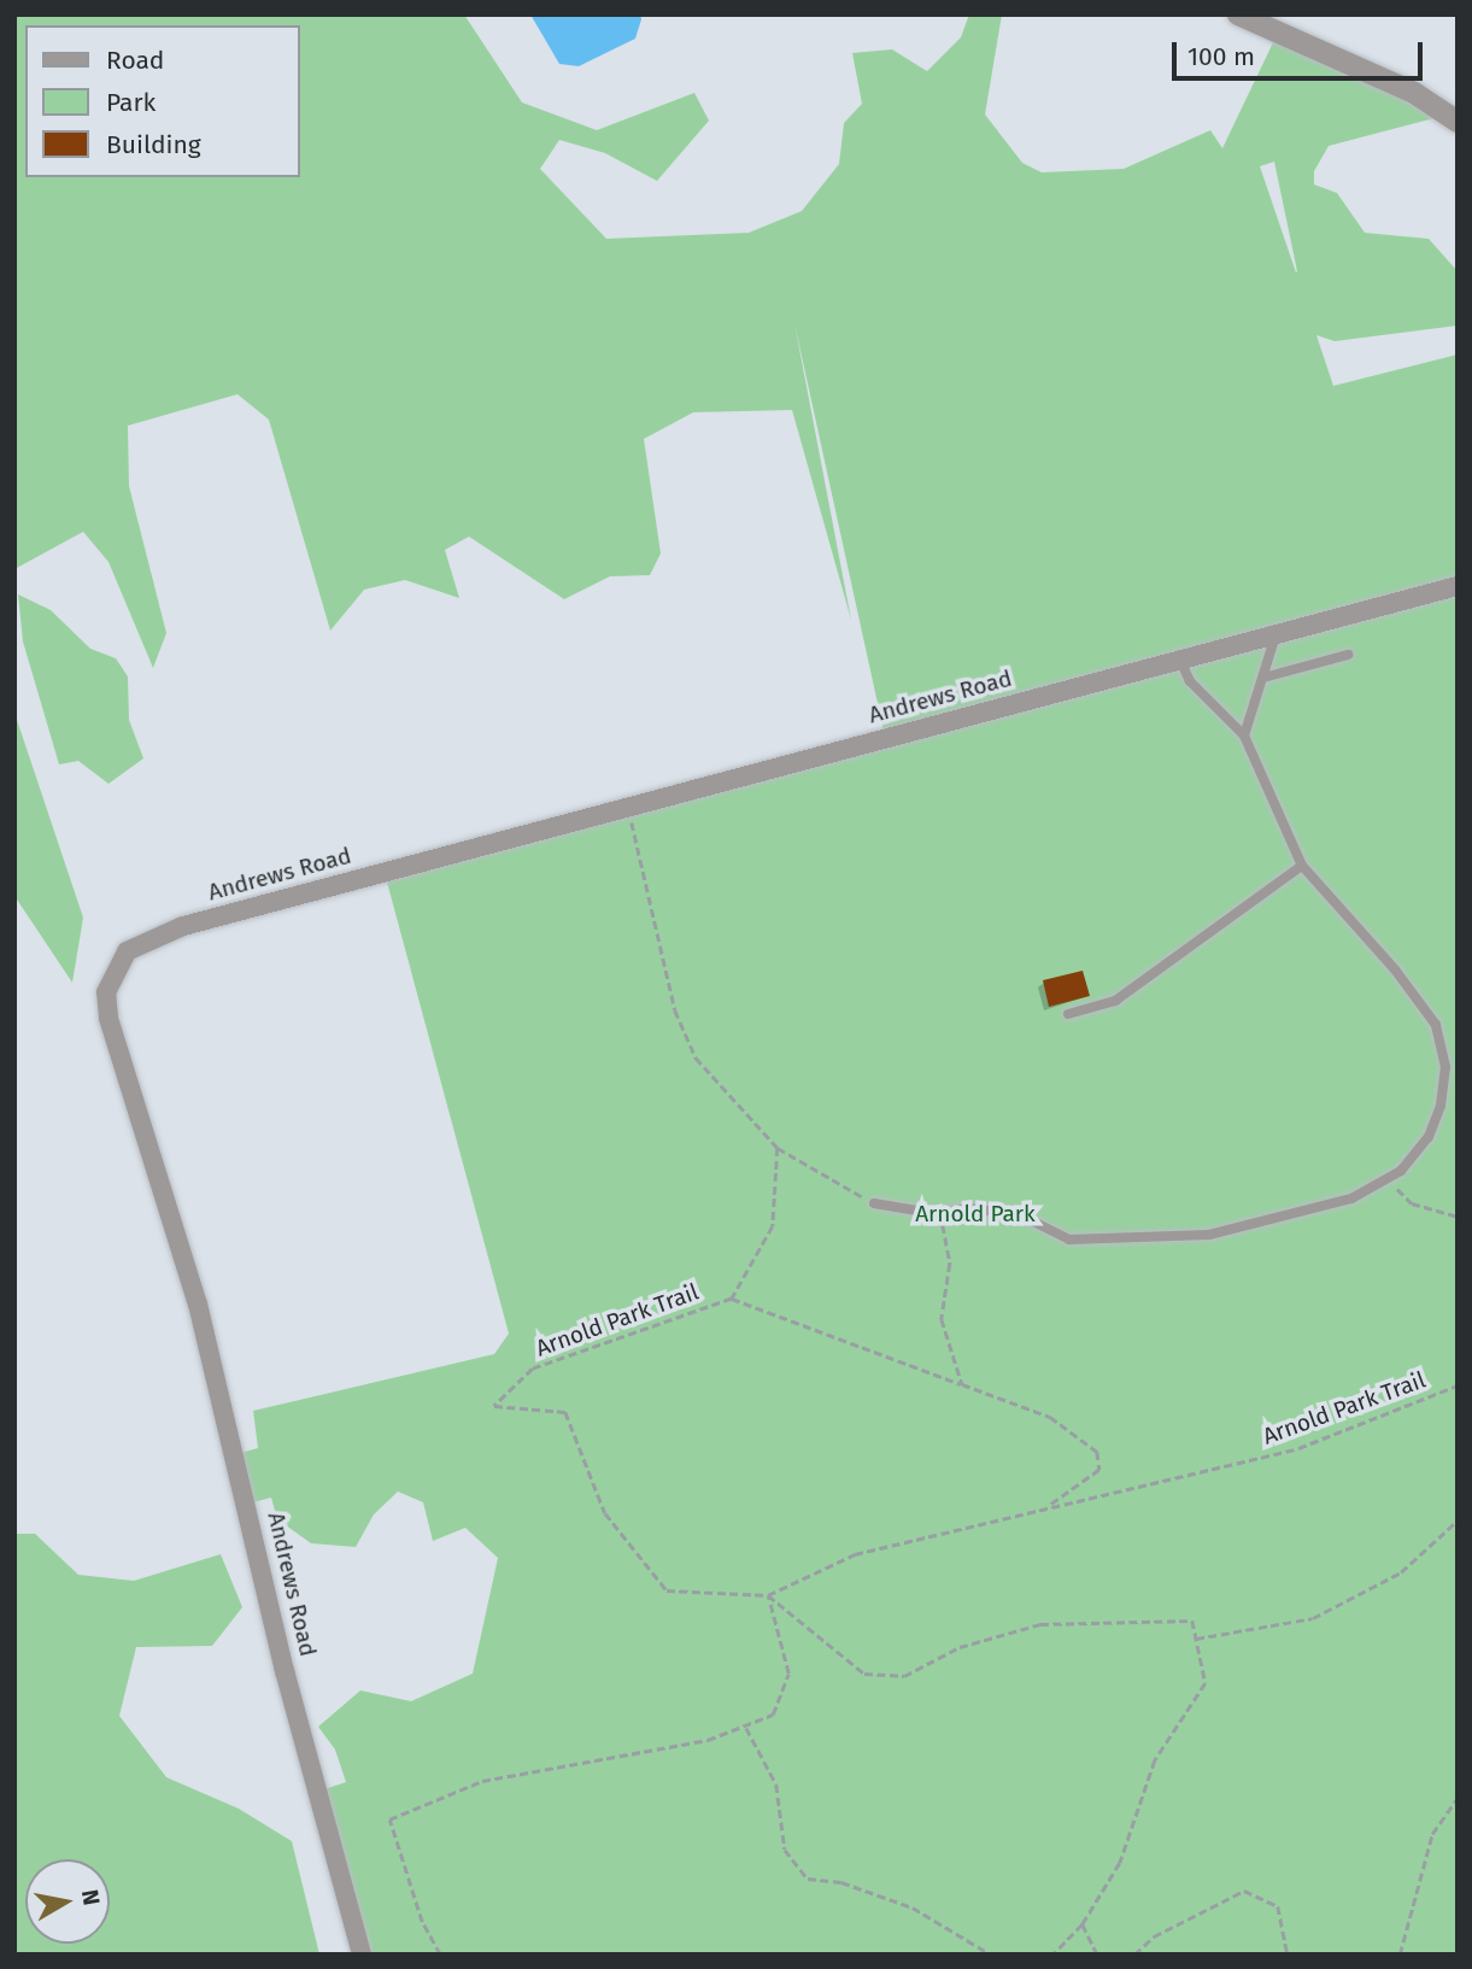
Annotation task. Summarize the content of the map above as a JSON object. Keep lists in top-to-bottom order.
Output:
{
  "streets": {
    "street": ["Andrews Road"],
    "path": ["Arnold Park Trail"]
  },
  "parks": ["Arnold Park"],
  "legend": ["Road", "Park", "Building"],
  "scale_bar": "100 m",
  "north": "right"
}
